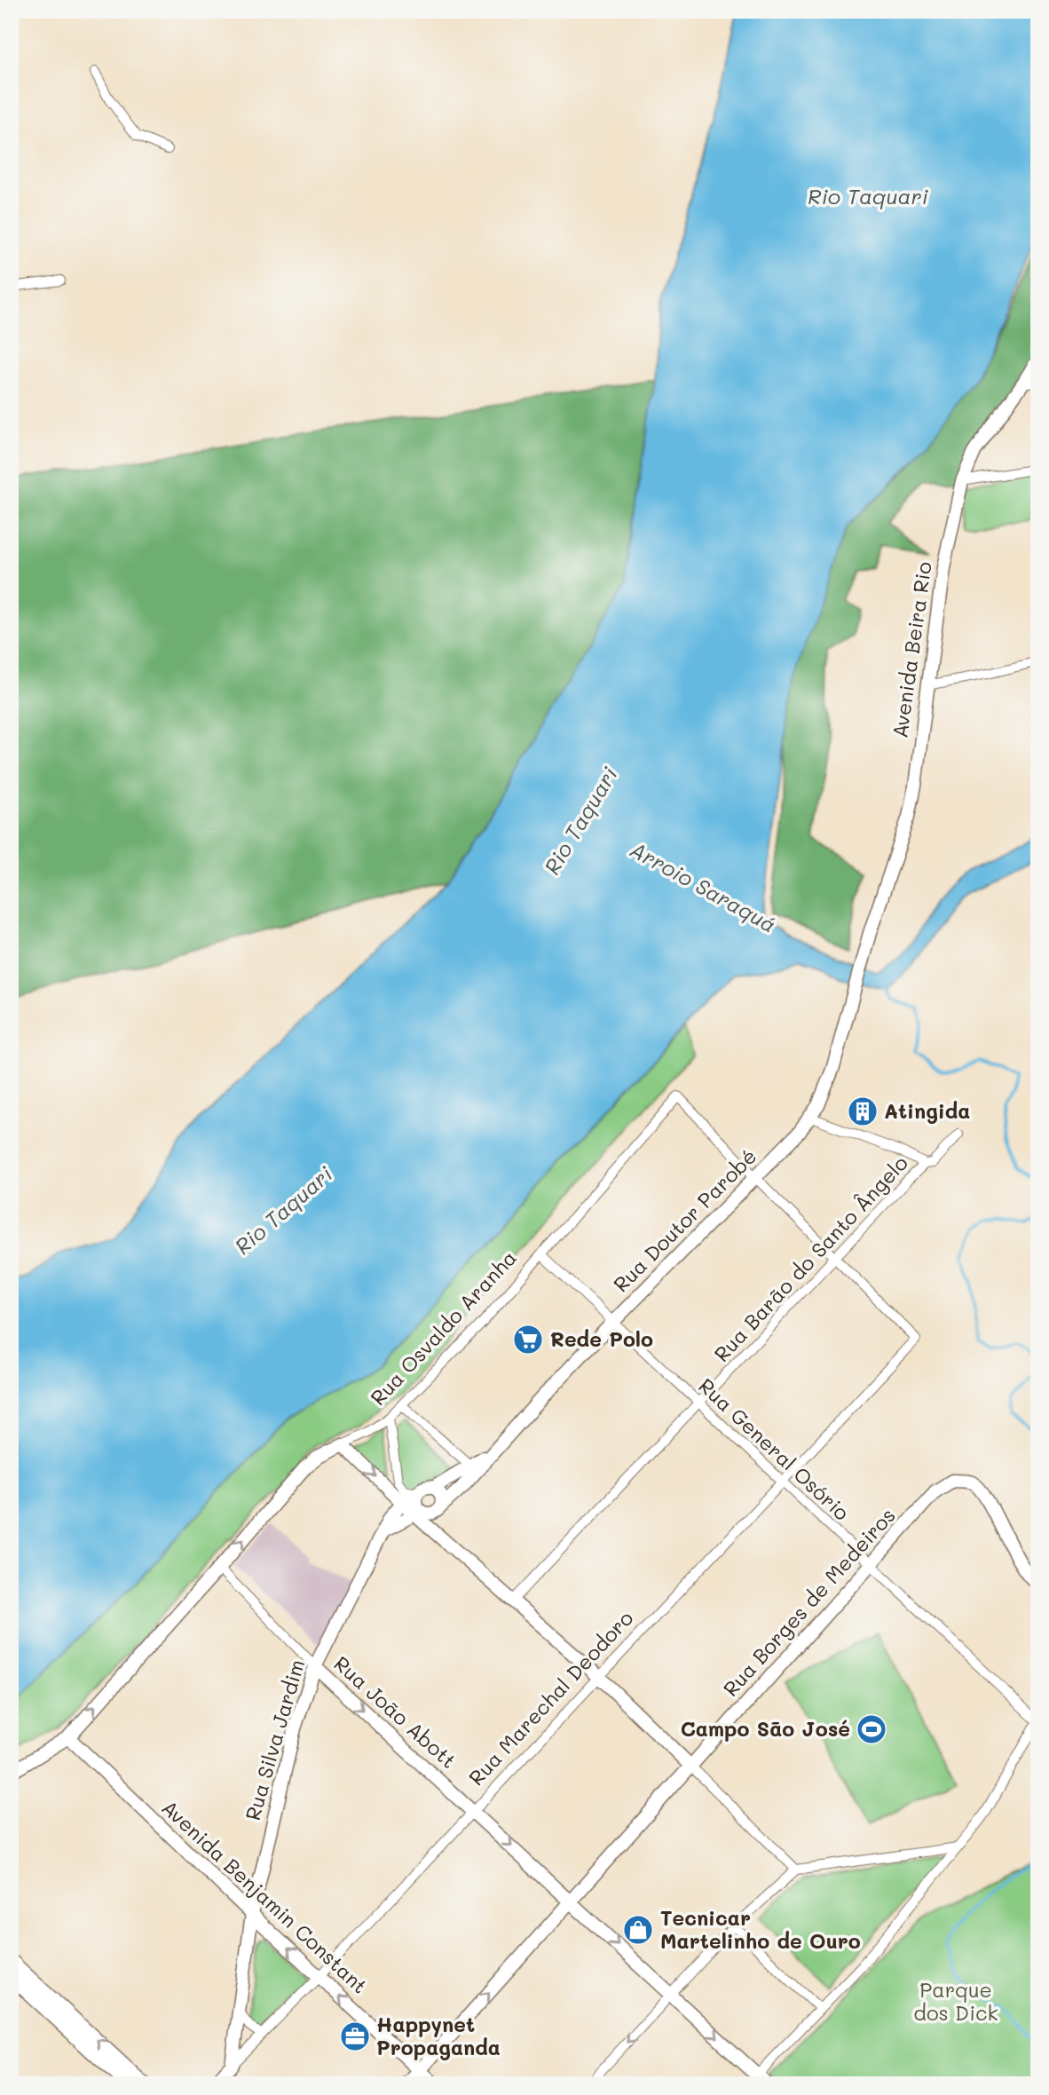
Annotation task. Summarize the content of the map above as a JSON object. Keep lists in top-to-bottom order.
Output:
{
  "streets": {
    "main road": [
      "Avenida Beira Rio",
      "Rua Doutor Parobé",
      "Rua Osvaldo Aranha",
      "Rua Borges de Medeiros",
      "Rua Marechal Deodoro",
      "Rua João Abott",
      "Rua Silva Jardim",
      "Avenida Benjamin Constant"
    ],
    "street": ["Rua Barão do Santo Ângelo", "Rua General Osório"]
  },
  "crossings": [
    ["Avenida Beira Rio", "Rua Doutor Parobé"],
    ["Rua Doutor Parobé", "Rua Osvaldo Aranha"],
    ["Rua Doutor Parobé", "Rua General Osório"],
    ["Rua Doutor Parobé", "Rua Silva Jardim"],
    ["Rua Barão do Santo Ângelo", "Rua General Osório"],
    ["Rua Barão do Santo Ângelo", "Rua Marechal Deodoro"],
    ["Rua Osvaldo Aranha", "Rua General Osório"],
    ["Rua Osvaldo Aranha", "Rua João Abott"],
    ["Rua Osvaldo Aranha", "Avenida Benjamin Constant"],
    ["Rua General Osório", "Rua Borges de Medeiros"],
    ["Rua General Osório", "Rua Marechal Deodoro"],
    ["Rua Borges de Medeiros", "Rua João Abott"],
    ["Rua Borges de Medeiros", "Avenida Benjamin Constant"],
    ["Rua Marechal Deodoro", "Rua João Abott"],
    ["Rua Marechal Deodoro", "Rua Silva Jardim"],
    ["Rua Marechal Deodoro", "Avenida Benjamin Constant"],
    ["Rua João Abott", "Rua Silva Jardim"],
    ["Rua Silva Jardim", "Avenida Benjamin Constant"]
  ],
  "one_way": ["Rua Osvaldo Aranha", "Rua João Abott", "Avenida Benjamin Constant"],
  "water": ["Rio Taquari", "Arroio Saraquá"],
  "parks": ["Parque dos Dick"],
  "places": {
    "building": ["Atingida"],
    "supermarket": ["Rede Polo"],
    "sports": ["Campo São José"],
    "shop": ["Tecnicar Martelinho de Ouro"],
    "office": ["Happynet Propaganda"]
  }
}
